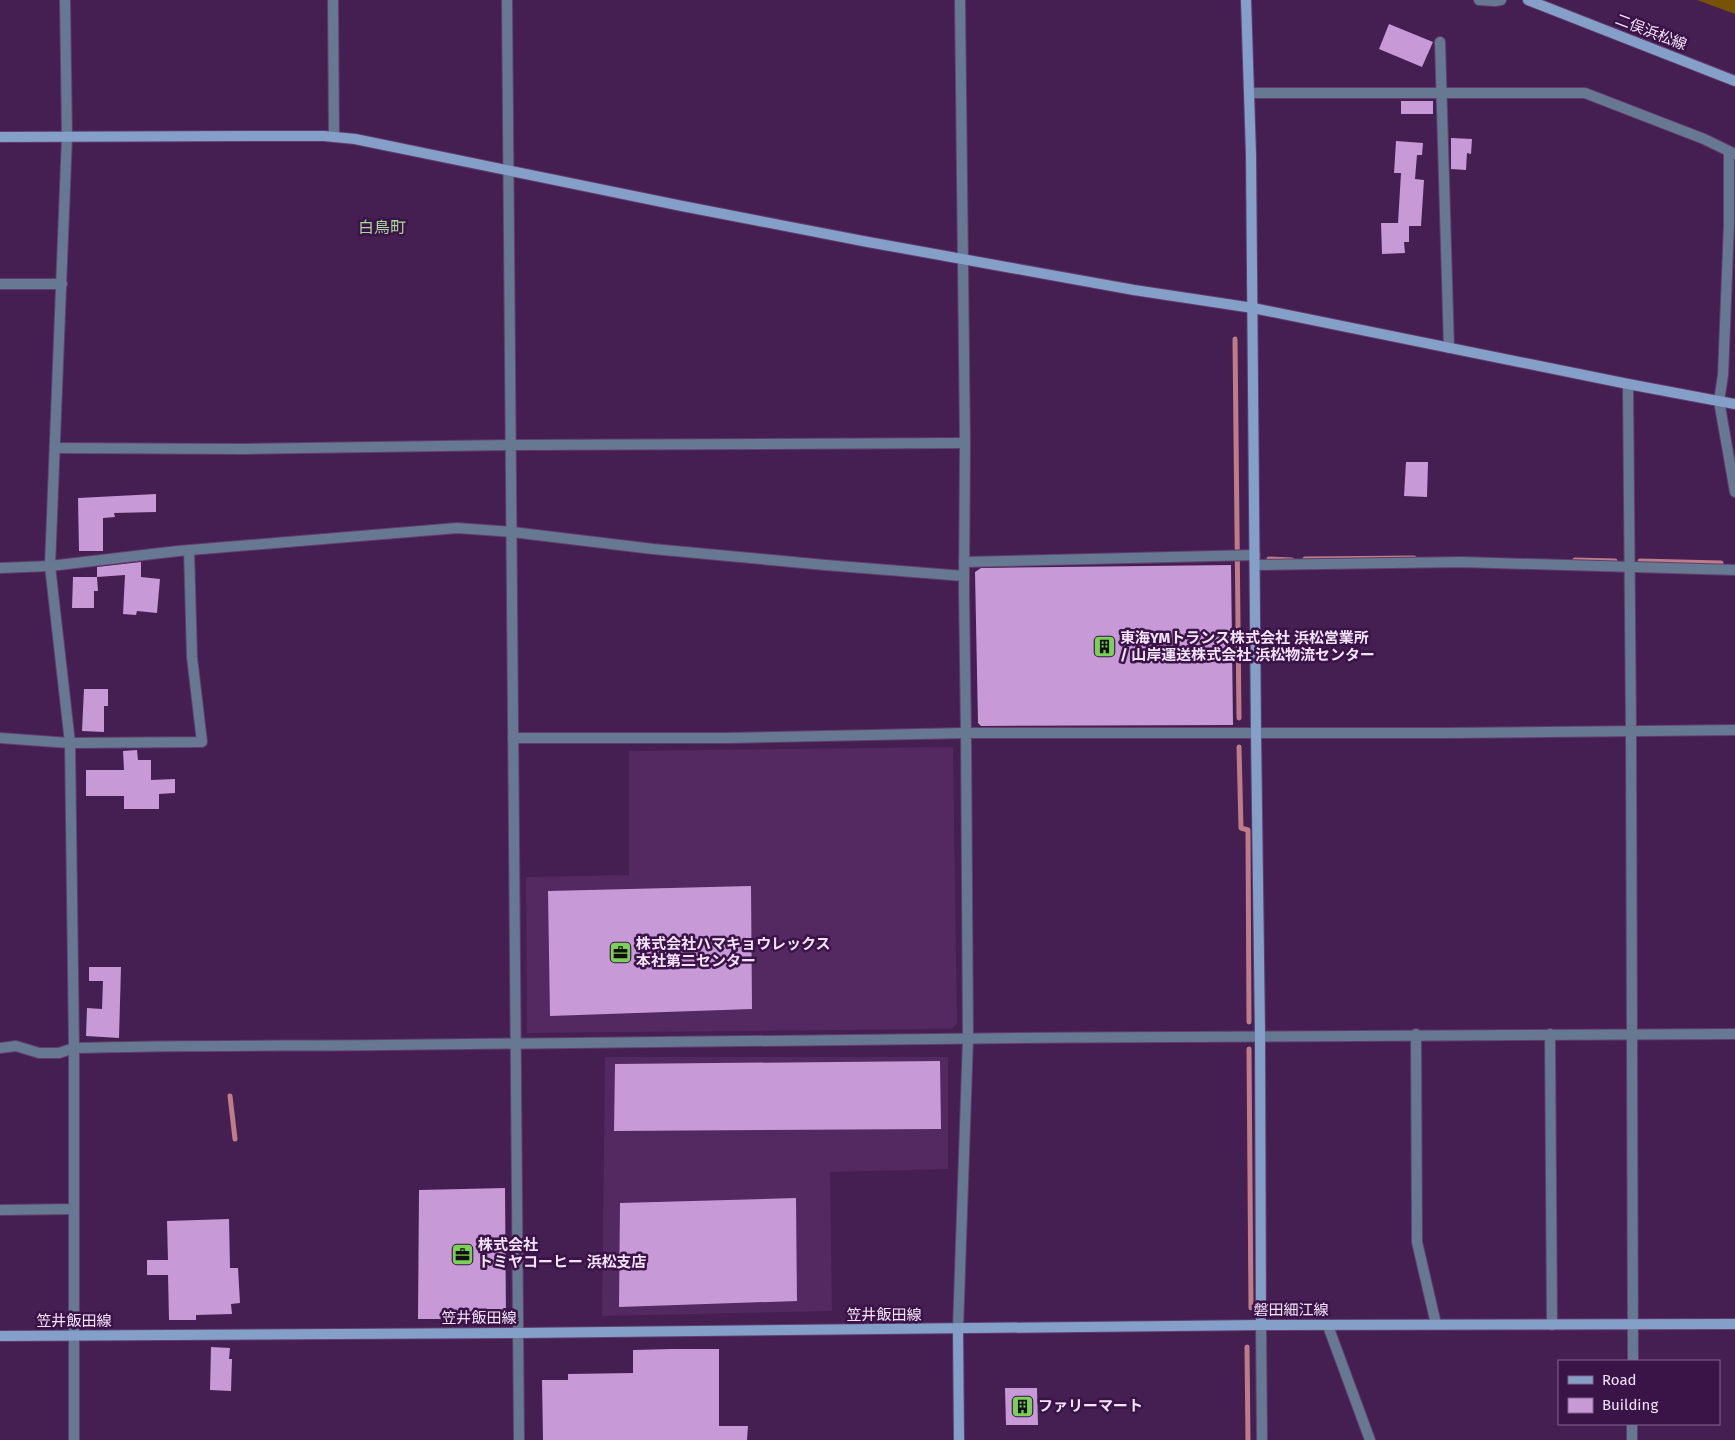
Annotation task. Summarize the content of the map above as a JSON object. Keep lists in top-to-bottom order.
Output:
{
  "streets": {
    "street": ["二俣浜松線", "磐田細江線", "笠井飯田線"]
  },
  "crossings": [
    ["磐田細江線", "笠井飯田線"]
  ],
  "districts": ["白鳥町"],
  "places": {
    "building": ["東海YMトランス株式会社 浜松営業所 / 山岸運送株式会社 浜松物流センター", "ファリーマート"],
    "office": ["株式会社ハマキョウレックス 本社第二センター", "株式会社 トミヤコーヒー 浜松支店"]
  },
  "legend": ["Road", "Building"]
}
